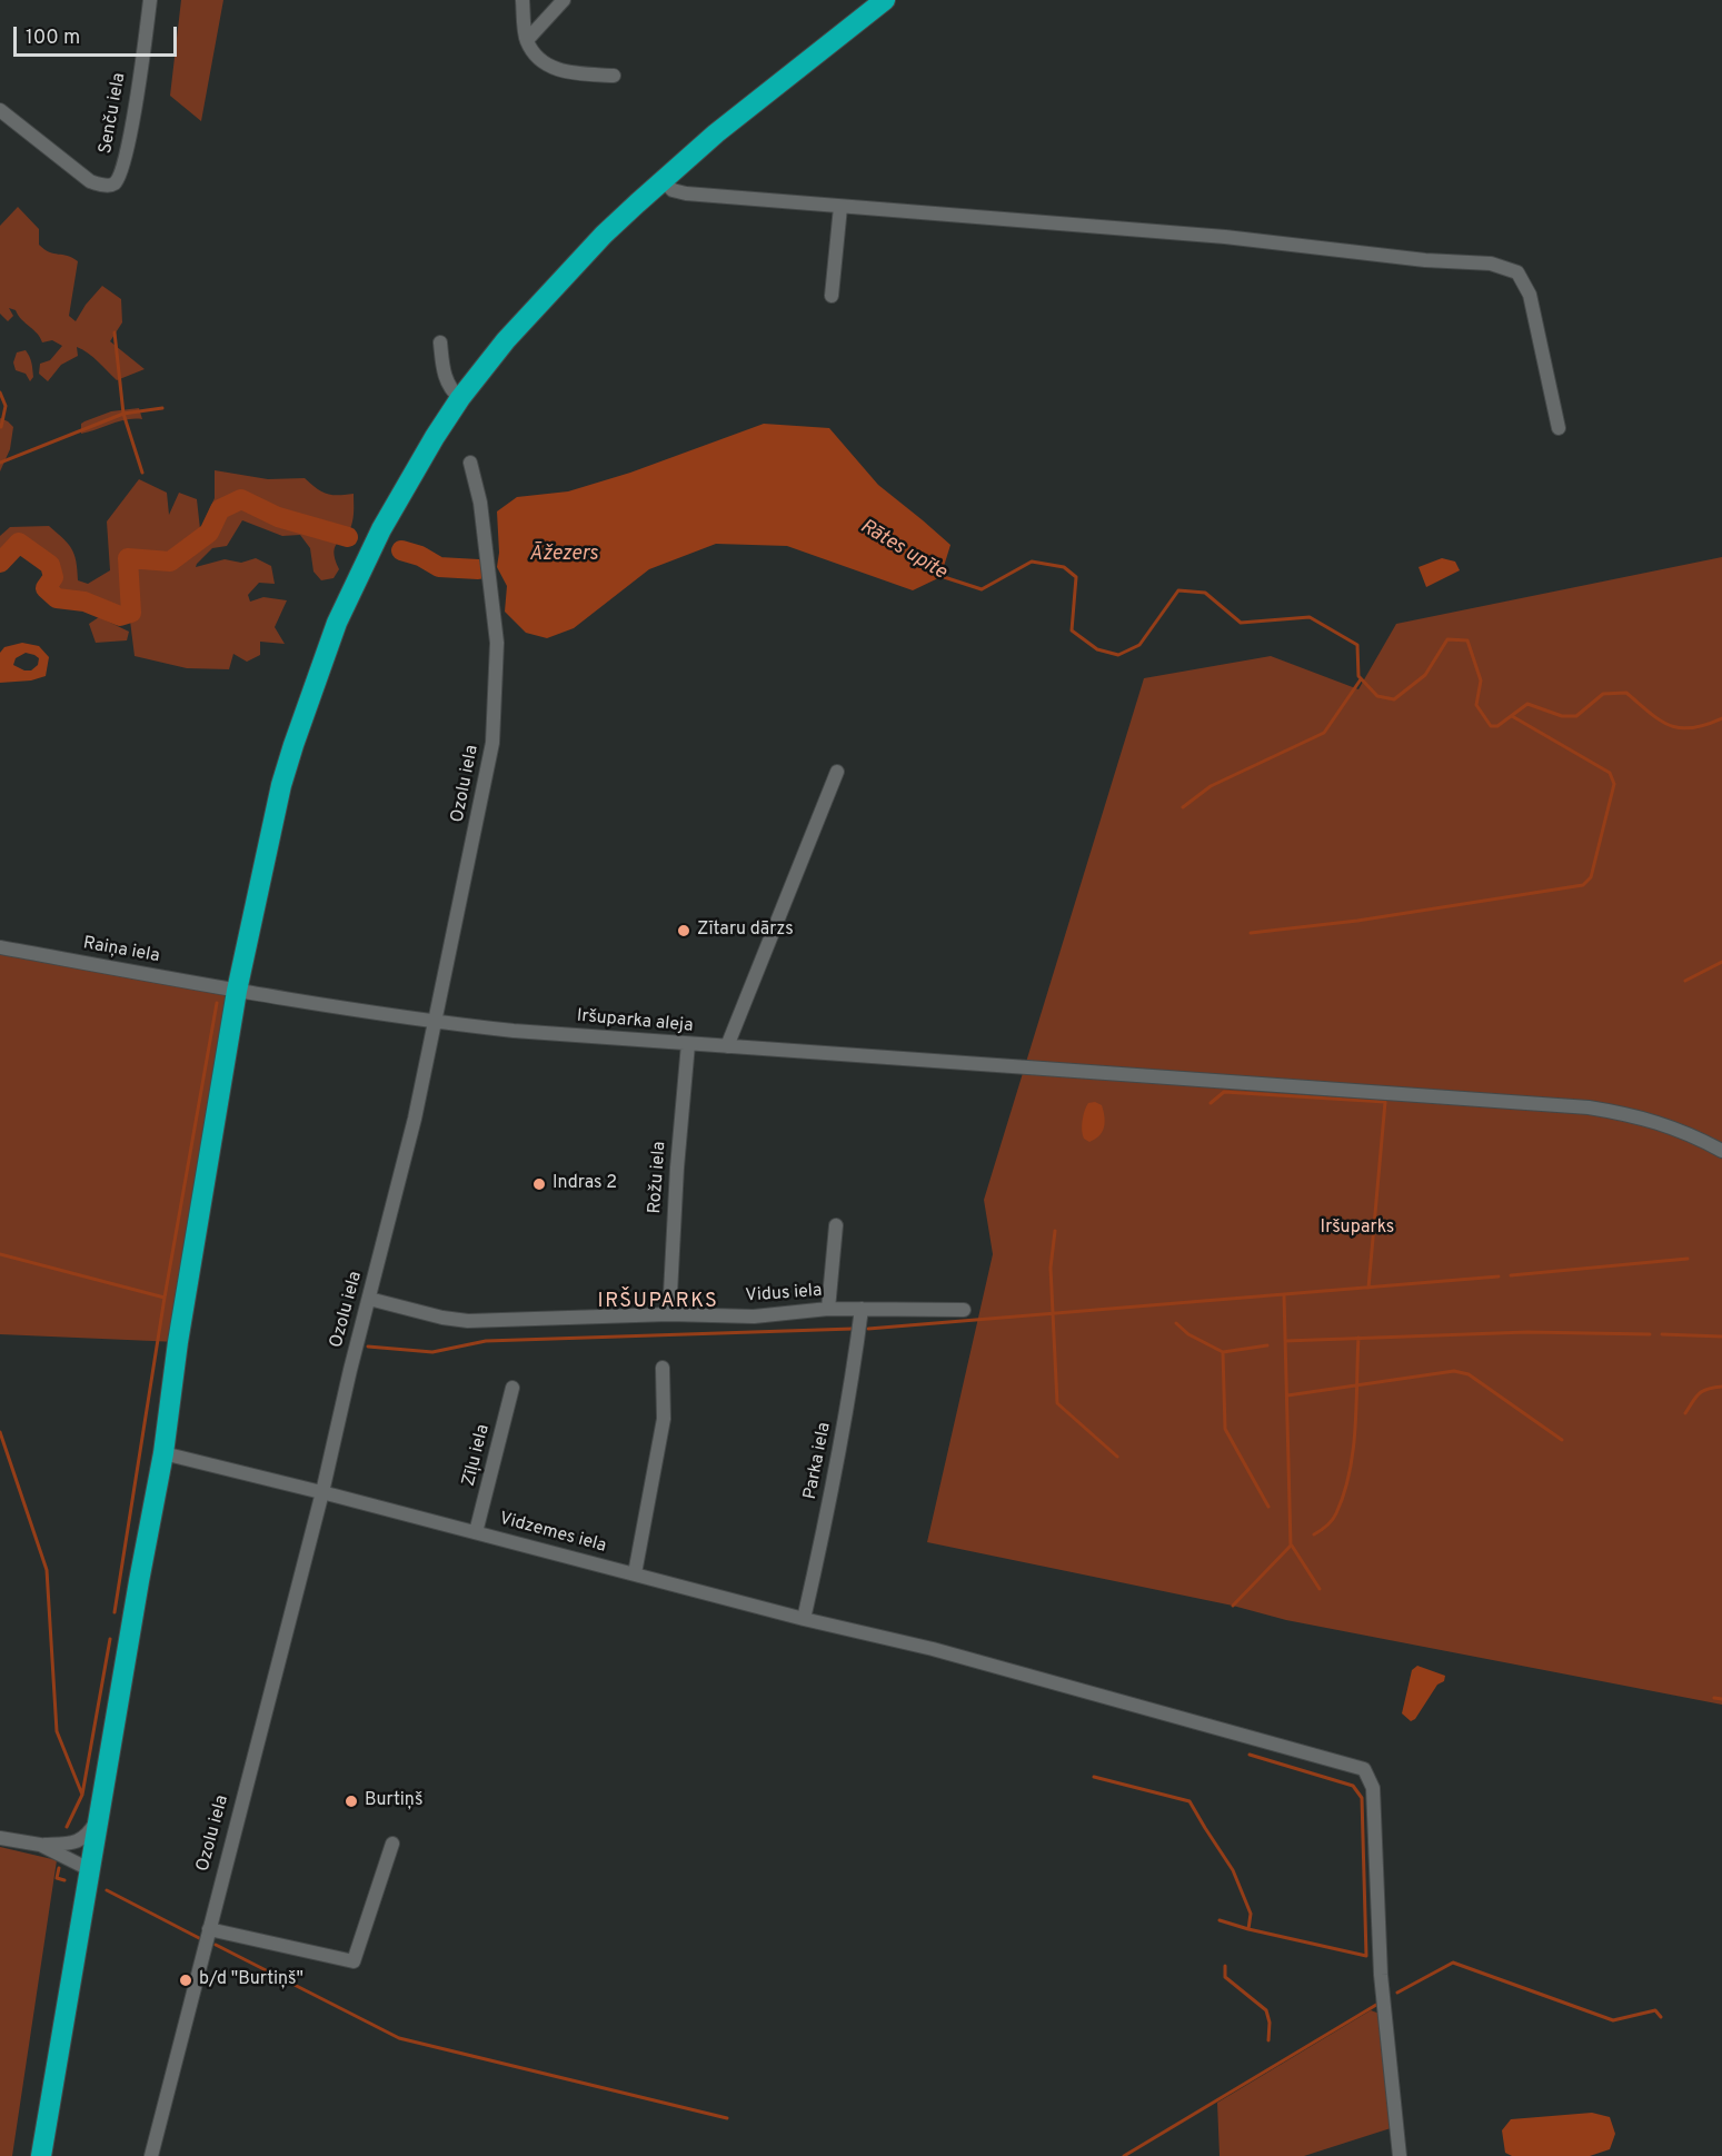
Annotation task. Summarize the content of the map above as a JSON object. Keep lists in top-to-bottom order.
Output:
{
  "streets": {
    "street": [
      "Senču iela",
      "Ozolu iela",
      "Raiņa iela",
      "Iršuparka aleja",
      "Rožu iela",
      "Vidus iela",
      "Zīļu iela",
      "Parka iela",
      "Vidzemes iela"
    ]
  },
  "crossings": [
    ["Ozolu iela", "Iršuparka aleja"],
    ["Ozolu iela", "Vidus iela"],
    ["Ozolu iela", "Vidzemes iela"],
    ["Raiņa iela", "Iršuparka aleja"],
    ["Iršuparka aleja", "Rožu iela"],
    ["Rožu iela", "Vidus iela"],
    ["Vidus iela", "Parka iela"],
    ["Zīļu iela", "Vidzemes iela"],
    ["Parka iela", "Vidzemes iela"]
  ],
  "districts": ["IRŠUPARKS"],
  "water": ["Rātes upīte", "Āžezers"],
  "parks": ["Iršuparks"],
  "places": [
    "Zītaru dārzs",
    "Indras 2",
    "Burtiņš",
    "b/d \"Burtiņš\""
  ],
  "scale_bar": "100 m"
}
